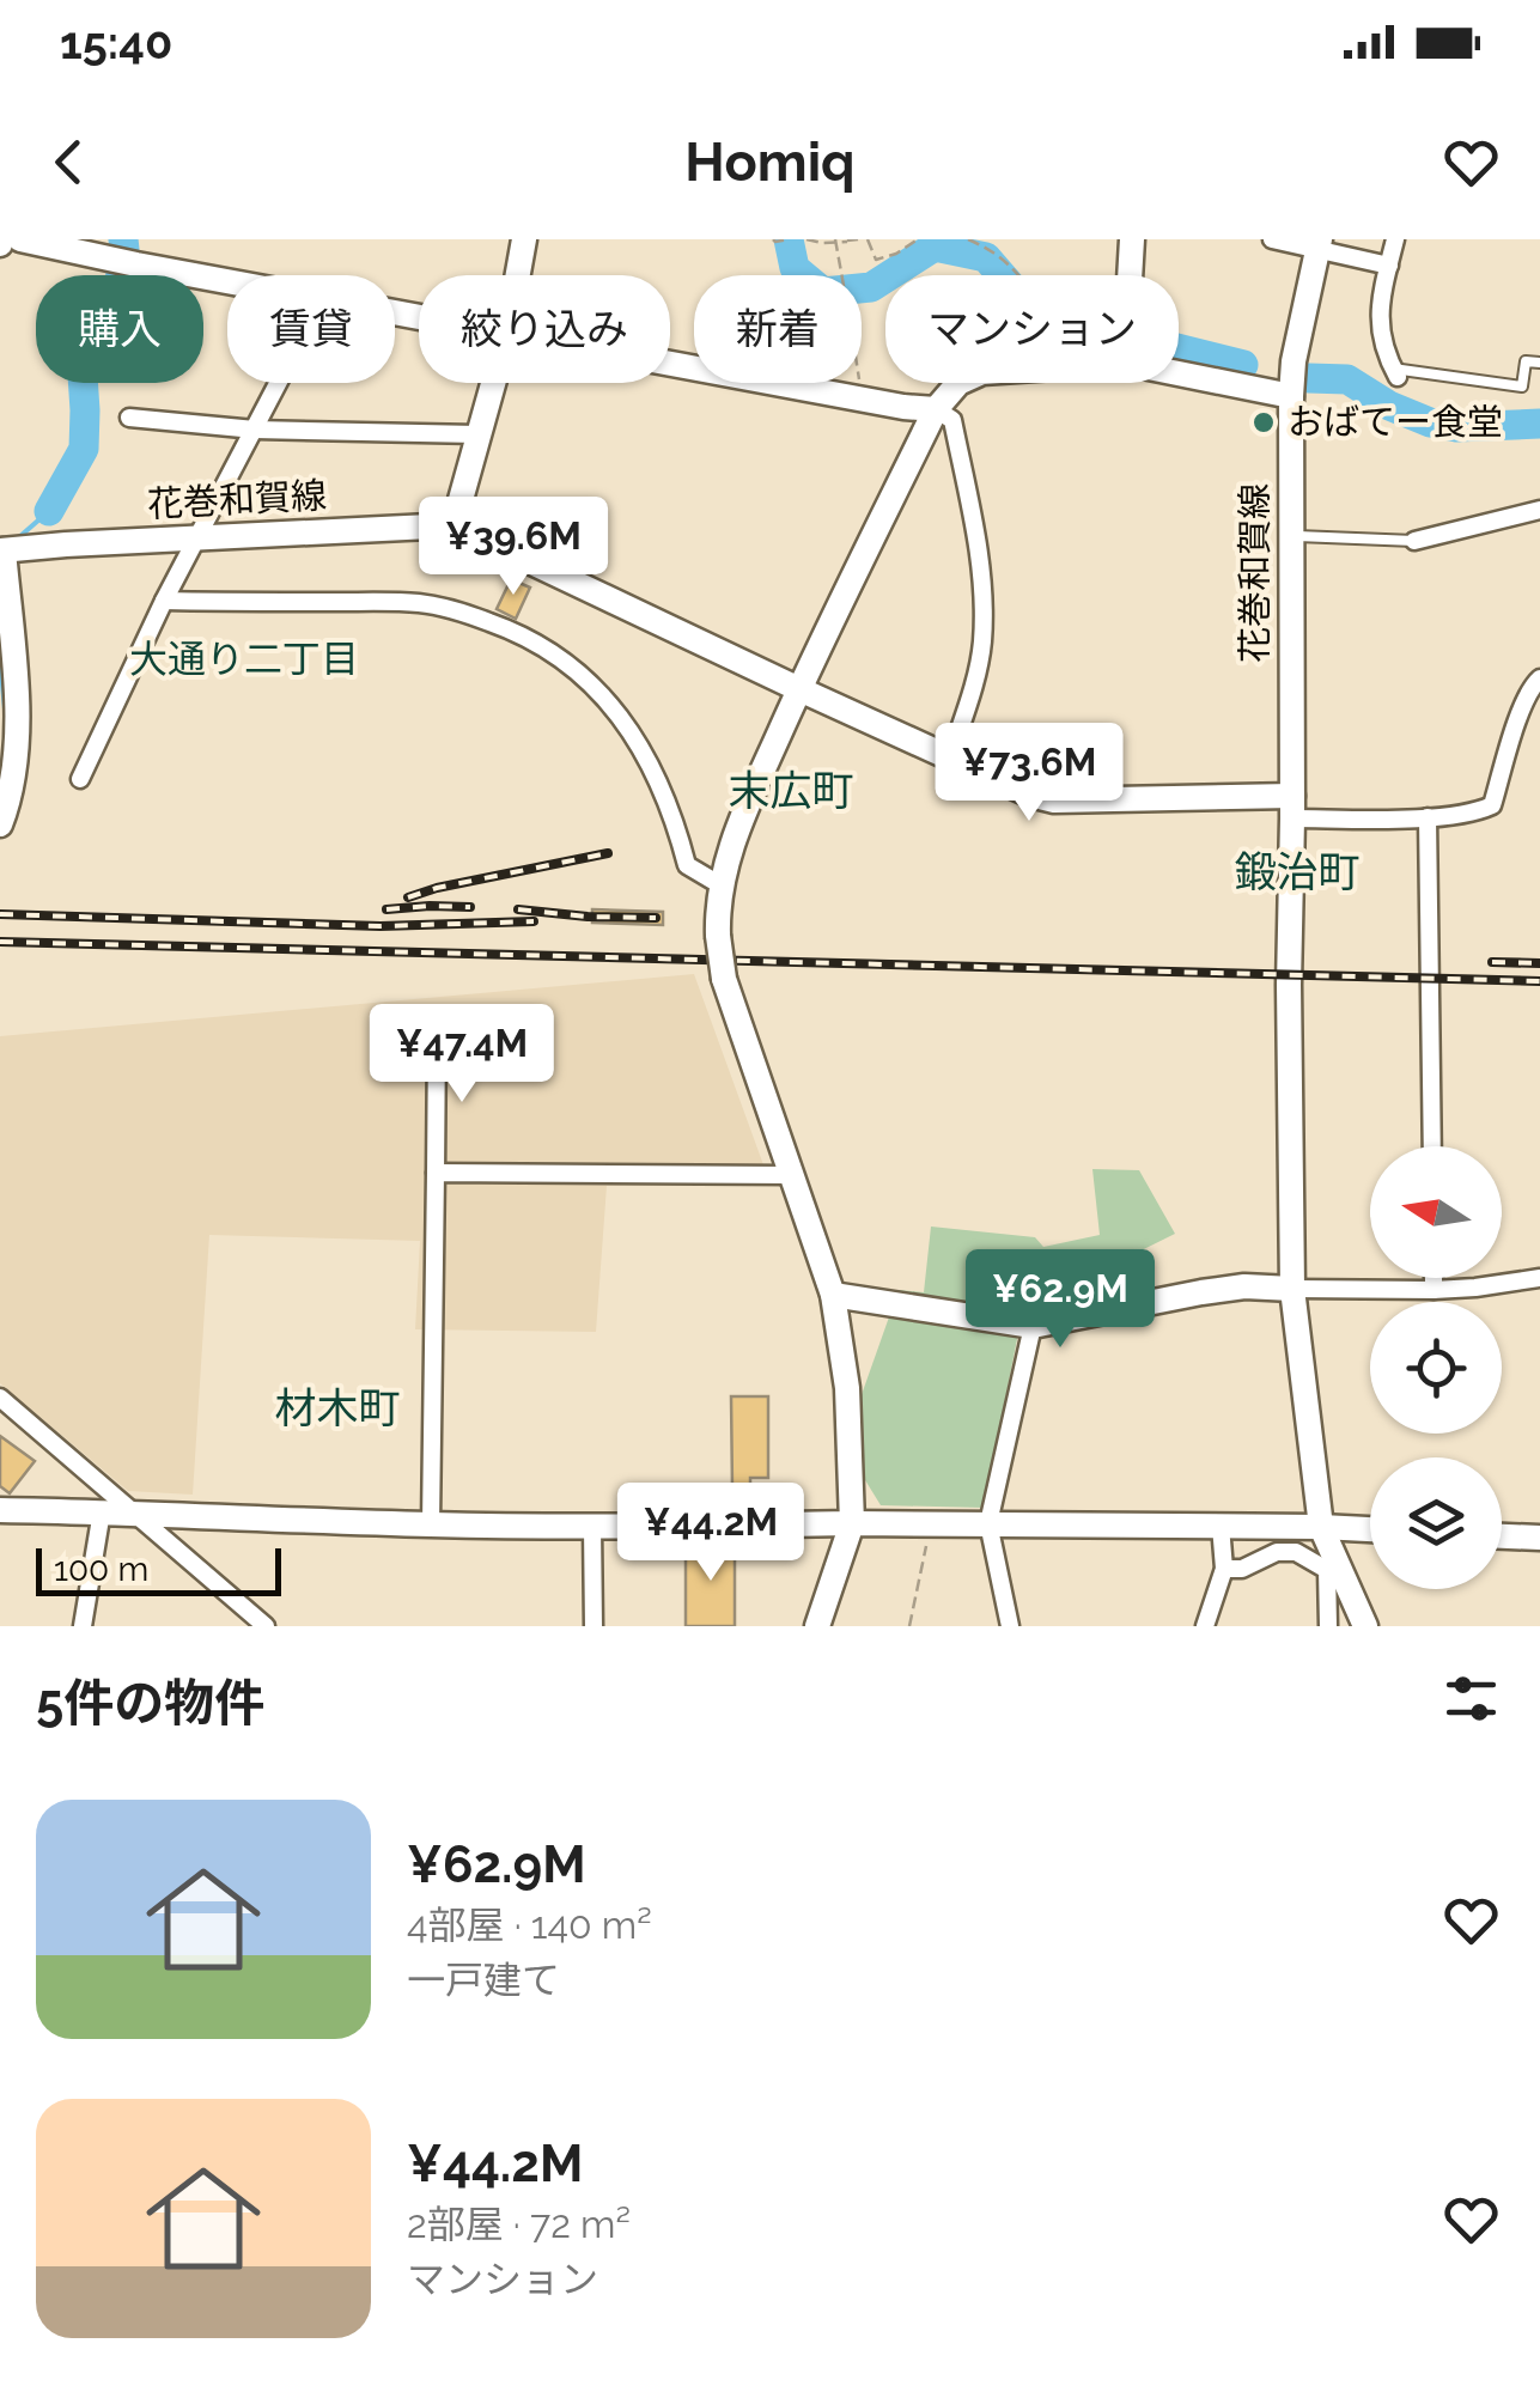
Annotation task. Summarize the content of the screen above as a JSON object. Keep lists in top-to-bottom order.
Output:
{
  "streets": {
    "street": ["花巻和賀線"]
  },
  "districts": [
    "大通り二丁目",
    "末広町",
    "鍛治町",
    "材木町"
  ],
  "places": ["おばてー食堂"],
  "scale_bar": "100 m",
  "north": "left",
  "page": {
    "status": "15:40",
    "header": "Homiq",
    "chip": [
      "購入",
      "賃貸",
      "絞り込み",
      "新着",
      "マンション"
    ],
    "price": [
      "¥39.6M",
      "¥73.6M",
      "¥47.4M",
      "¥62.9M",
      "¥44.2M"
    ],
    "scale": "100 m",
    "heading": "5件の物件",
    "list": [
      {
        "name": "¥62.9M",
        "note": "4部屋 · 140 m² · 一戸建て"
      },
      {
        "name": "¥44.2M",
        "note": "2部屋 · 72 m² · マンション"
      }
    ]
  }
}
